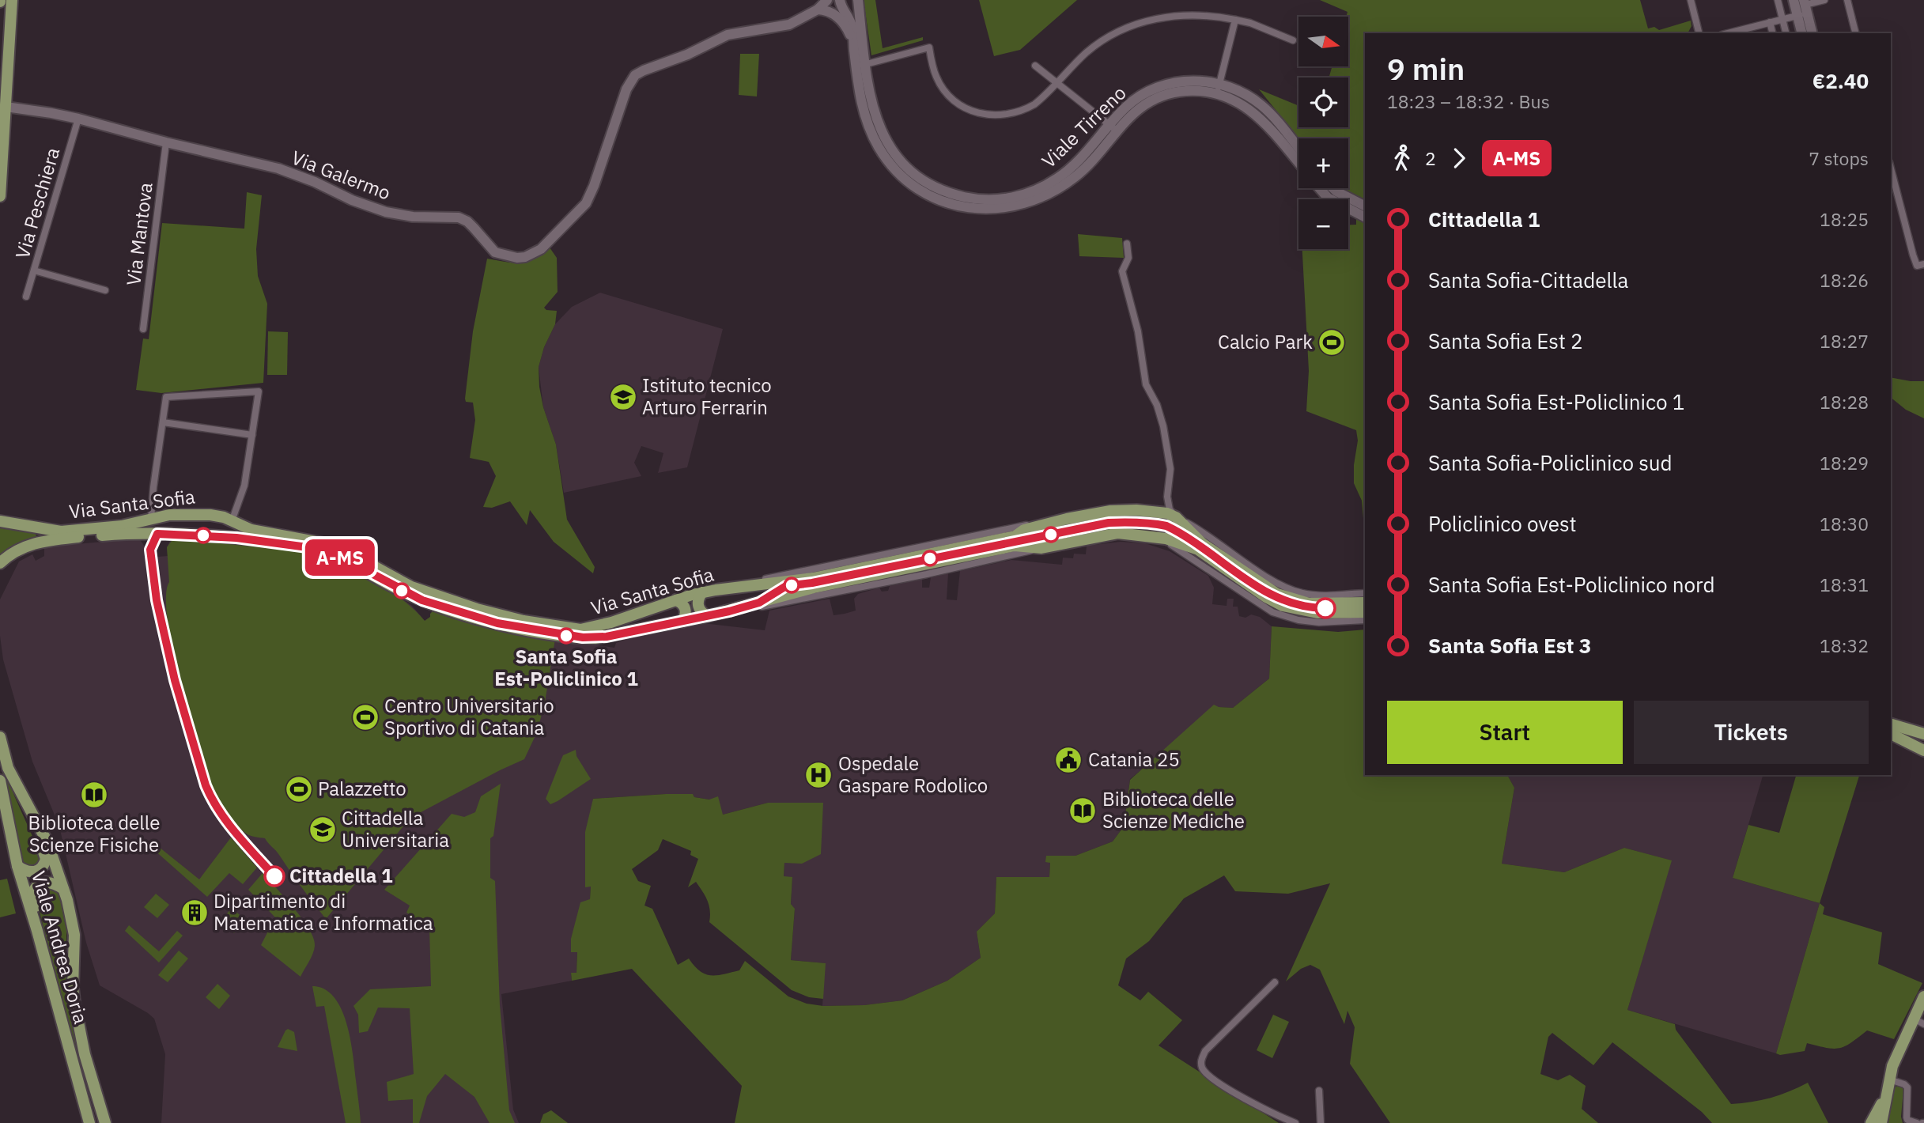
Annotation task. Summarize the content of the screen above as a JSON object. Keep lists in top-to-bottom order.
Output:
{
  "streets": {
    "main road": ["Via Santa Sofia", "Viale Andrea Doria"],
    "street": [
      "Viale Tirreno",
      "Via Galermo",
      "Via Peschiera",
      "Via Mantova"
    ]
  },
  "crossings": [
    ["Via Galermo", "Via Peschiera"],
    ["Via Galermo", "Via Mantova"]
  ],
  "places": {
    "sports": ["Calcio Park", "Centro Universitario Sportivo di Catania", "Palazzetto"],
    "school or university": ["Istituto tecnico Arturo Ferrarin", "Cittadella Universitaria"],
    "other": ["Santa Sofia Est-Policlinico 1", "Cittadella 1"],
    "public building": ["Catania 25"],
    "hospital": ["Ospedale Gaspare Rodolico"],
    "library": ["Biblioteca delle Scienze Fisiche", "Biblioteca delle Scienze Mediche"],
    "building": ["Dipartimento di Matematica e Informatica"]
  },
  "lines": ["bus line A-MS"],
  "north": "right",
  "page": {
    "on_map": "A-MS",
    "map_buttons": ["+", "−"],
    "heading": ["9 min", "18:23 – 18:32 · Bus", "€2.40"],
    "legs": ["2", "A-MS", "7 stops"],
    "list": [
      {
        "name": "Cittadella 1",
        "value": "18:25"
      },
      {
        "name": "Santa Sofia-Cittadella",
        "value": "18:26"
      },
      {
        "name": "Santa Sofia Est 2",
        "value": "18:27"
      },
      {
        "name": "Santa Sofia Est-Policlinico 1",
        "value": "18:28"
      },
      {
        "name": "Santa Sofia-Policlinico sud",
        "value": "18:29"
      },
      {
        "name": "Policlinico ovest",
        "value": "18:30"
      },
      {
        "name": "Santa Sofia Est-Policlinico nord",
        "value": "18:31"
      },
      {
        "name": "Santa Sofia Est 3",
        "value": "18:32"
      }
    ],
    "buttons": ["Start", "Tickets"]
  }
}
